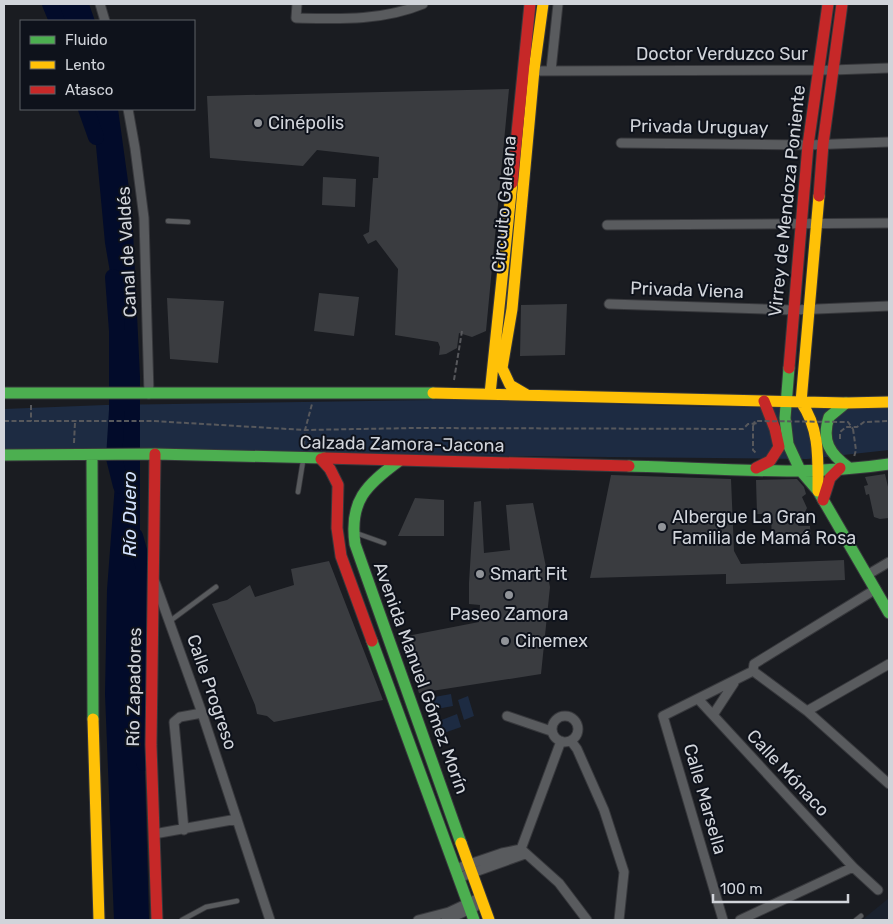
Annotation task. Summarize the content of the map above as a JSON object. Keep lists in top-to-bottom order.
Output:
{
  "streets": {
    "street": [
      "Doctor Verduzco Sur",
      "Privada Uruguay",
      "Virrey de Mendoza Poniente",
      "Circuito Galeana",
      "Canal de Valdés",
      "Privada Viena",
      "Calzada Zamora-Jacona",
      "Avenida Manuel Gómez Morín",
      "Río Zapadores",
      "Calle Progreso",
      "Calle Mónaco",
      "Calle Marsella"
    ]
  },
  "crossings": [
    ["Doctor Verduzco Sur", "Virrey de Mendoza Poniente"],
    ["Doctor Verduzco Sur", "Circuito Galeana"],
    ["Privada Uruguay", "Virrey de Mendoza Poniente"],
    ["Virrey de Mendoza Poniente", "Privada Viena"],
    ["Virrey de Mendoza Poniente", "Calzada Zamora-Jacona"],
    ["Calzada Zamora-Jacona", "Avenida Manuel Gómez Morín"],
    ["Calzada Zamora-Jacona", "Río Zapadores"],
    ["Río Zapadores", "Calle Progreso"],
    ["Calle Mónaco", "Calle Marsella"]
  ],
  "water": ["Río Duero"],
  "places": [
    "Cinépolis",
    "Albergue La Gran Familia de Mamá Rosa",
    "Smart Fit",
    "Paseo Zamora",
    "Cinemex"
  ],
  "legend": ["Fluido", "Lento", "Atasco"],
  "scale_bar": "100 m"
}
